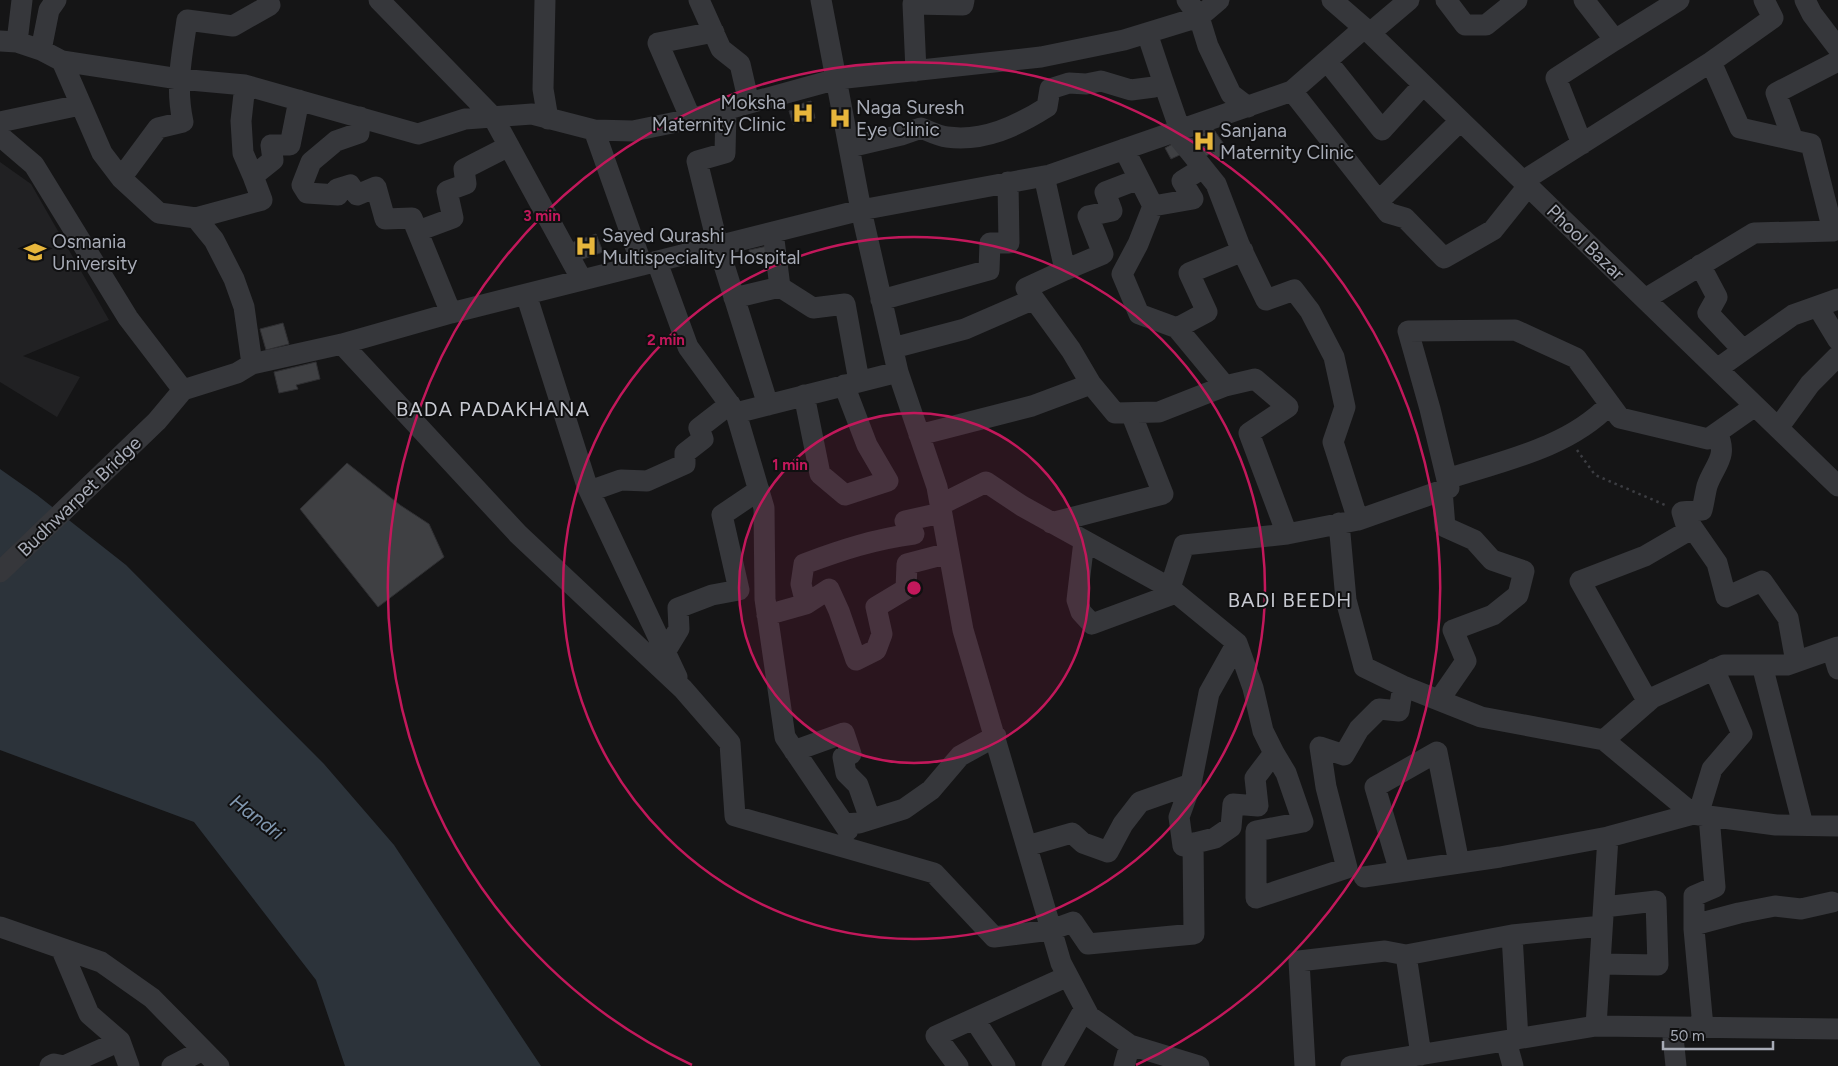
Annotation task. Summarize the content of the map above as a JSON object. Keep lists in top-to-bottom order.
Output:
{
  "streets": {
    "street": ["Phool Bazar", "Budhwarpet Bridge"]
  },
  "districts": ["BADA PADAKHANA", "BADI BEEDH"],
  "water": ["Handri"],
  "places": {
    "hospital": [
      "Moksha Maternity Clinic",
      "Naga Suresh Eye Clinic",
      "Sanjana Maternity Clinic",
      "Sayed Qurashi Multispeciality Hospital"
    ],
    "school or university": ["Osmania University"]
  },
  "scale_bar": "50 m",
  "rings": ["3 min", "2 min", "1 min"]
}
